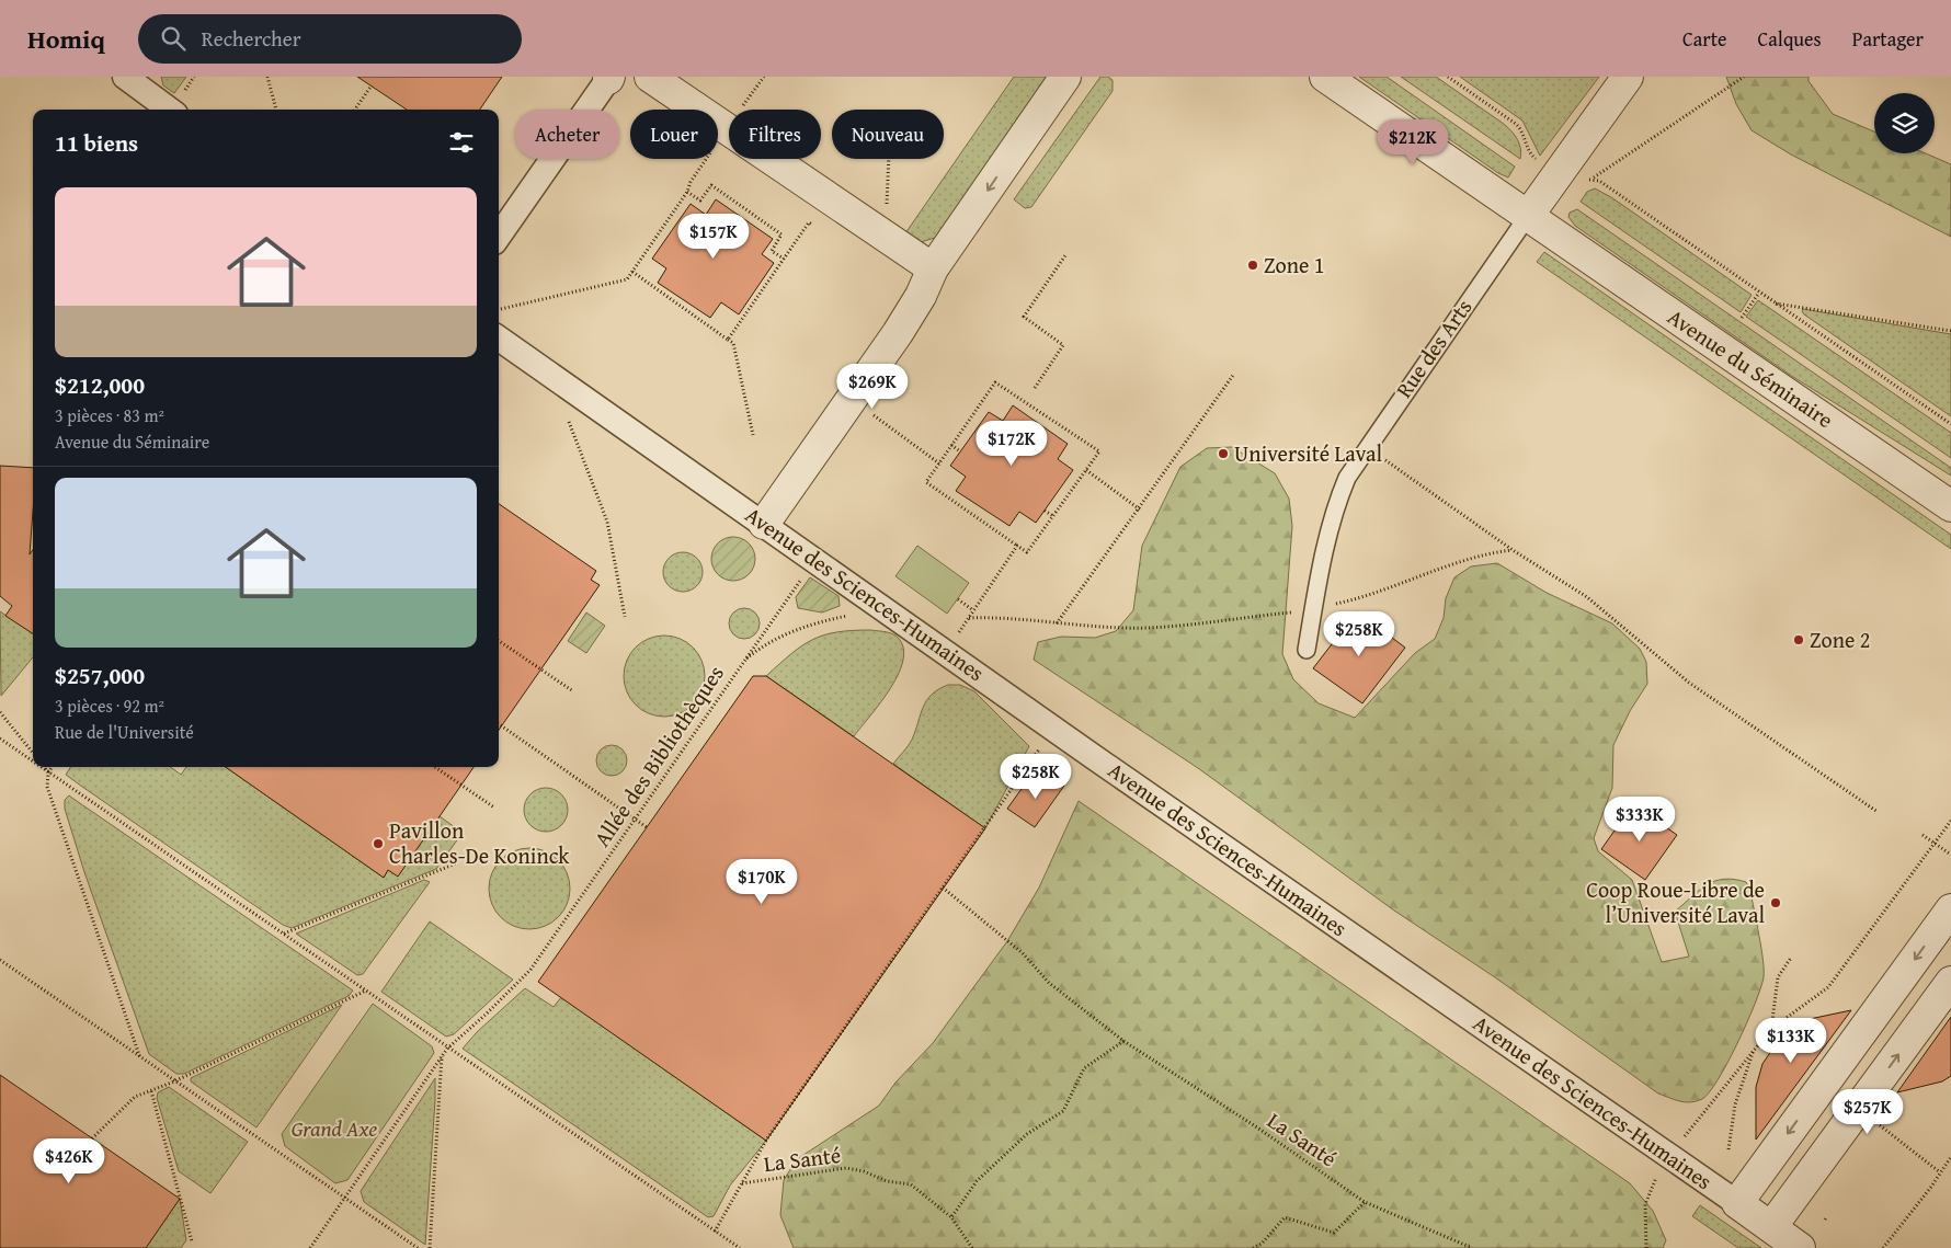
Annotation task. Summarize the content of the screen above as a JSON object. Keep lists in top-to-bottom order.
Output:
{
  "streets": {
    "street": ["Rue des Arts", "Avenue du Séminaire", "Avenue des Sciences-Humaines"],
    "path": ["Allée des Bibliothèques", "La Santé"]
  },
  "crossings": [
    ["Rue des Arts", "Avenue du Séminaire"],
    ["Avenue des Sciences-Humaines", "Allée des Bibliothèques"]
  ],
  "parks": ["Grand Axe"],
  "places": [
    "Zone 1",
    "Université Laval",
    "Zone 2",
    "Pavillon Charles-De Koninck",
    "Coop Roue-Libre de l’Université Laval"
  ],
  "page": {
    "header": "Homiq",
    "search": "Rechercher",
    "nav": ["Carte", "Calques", "Partager"],
    "chip": [
      "Acheter",
      "Louer",
      "Filtres",
      "Nouveau"
    ],
    "heading": "11 biens",
    "price": [
      "$212K",
      "$157K",
      "$269K",
      "$172K",
      "$258K",
      "$258K",
      "$333K",
      "$170K",
      "$133K",
      "$257K",
      "$426K"
    ],
    "list": [
      {
        "name": "$212,000",
        "note": "3 pièces · 83 m² · Avenue du Séminaire"
      },
      {
        "name": "$257,000",
        "note": "3 pièces · 92 m² · Rue de l'Université"
      }
    ]
  }
}
